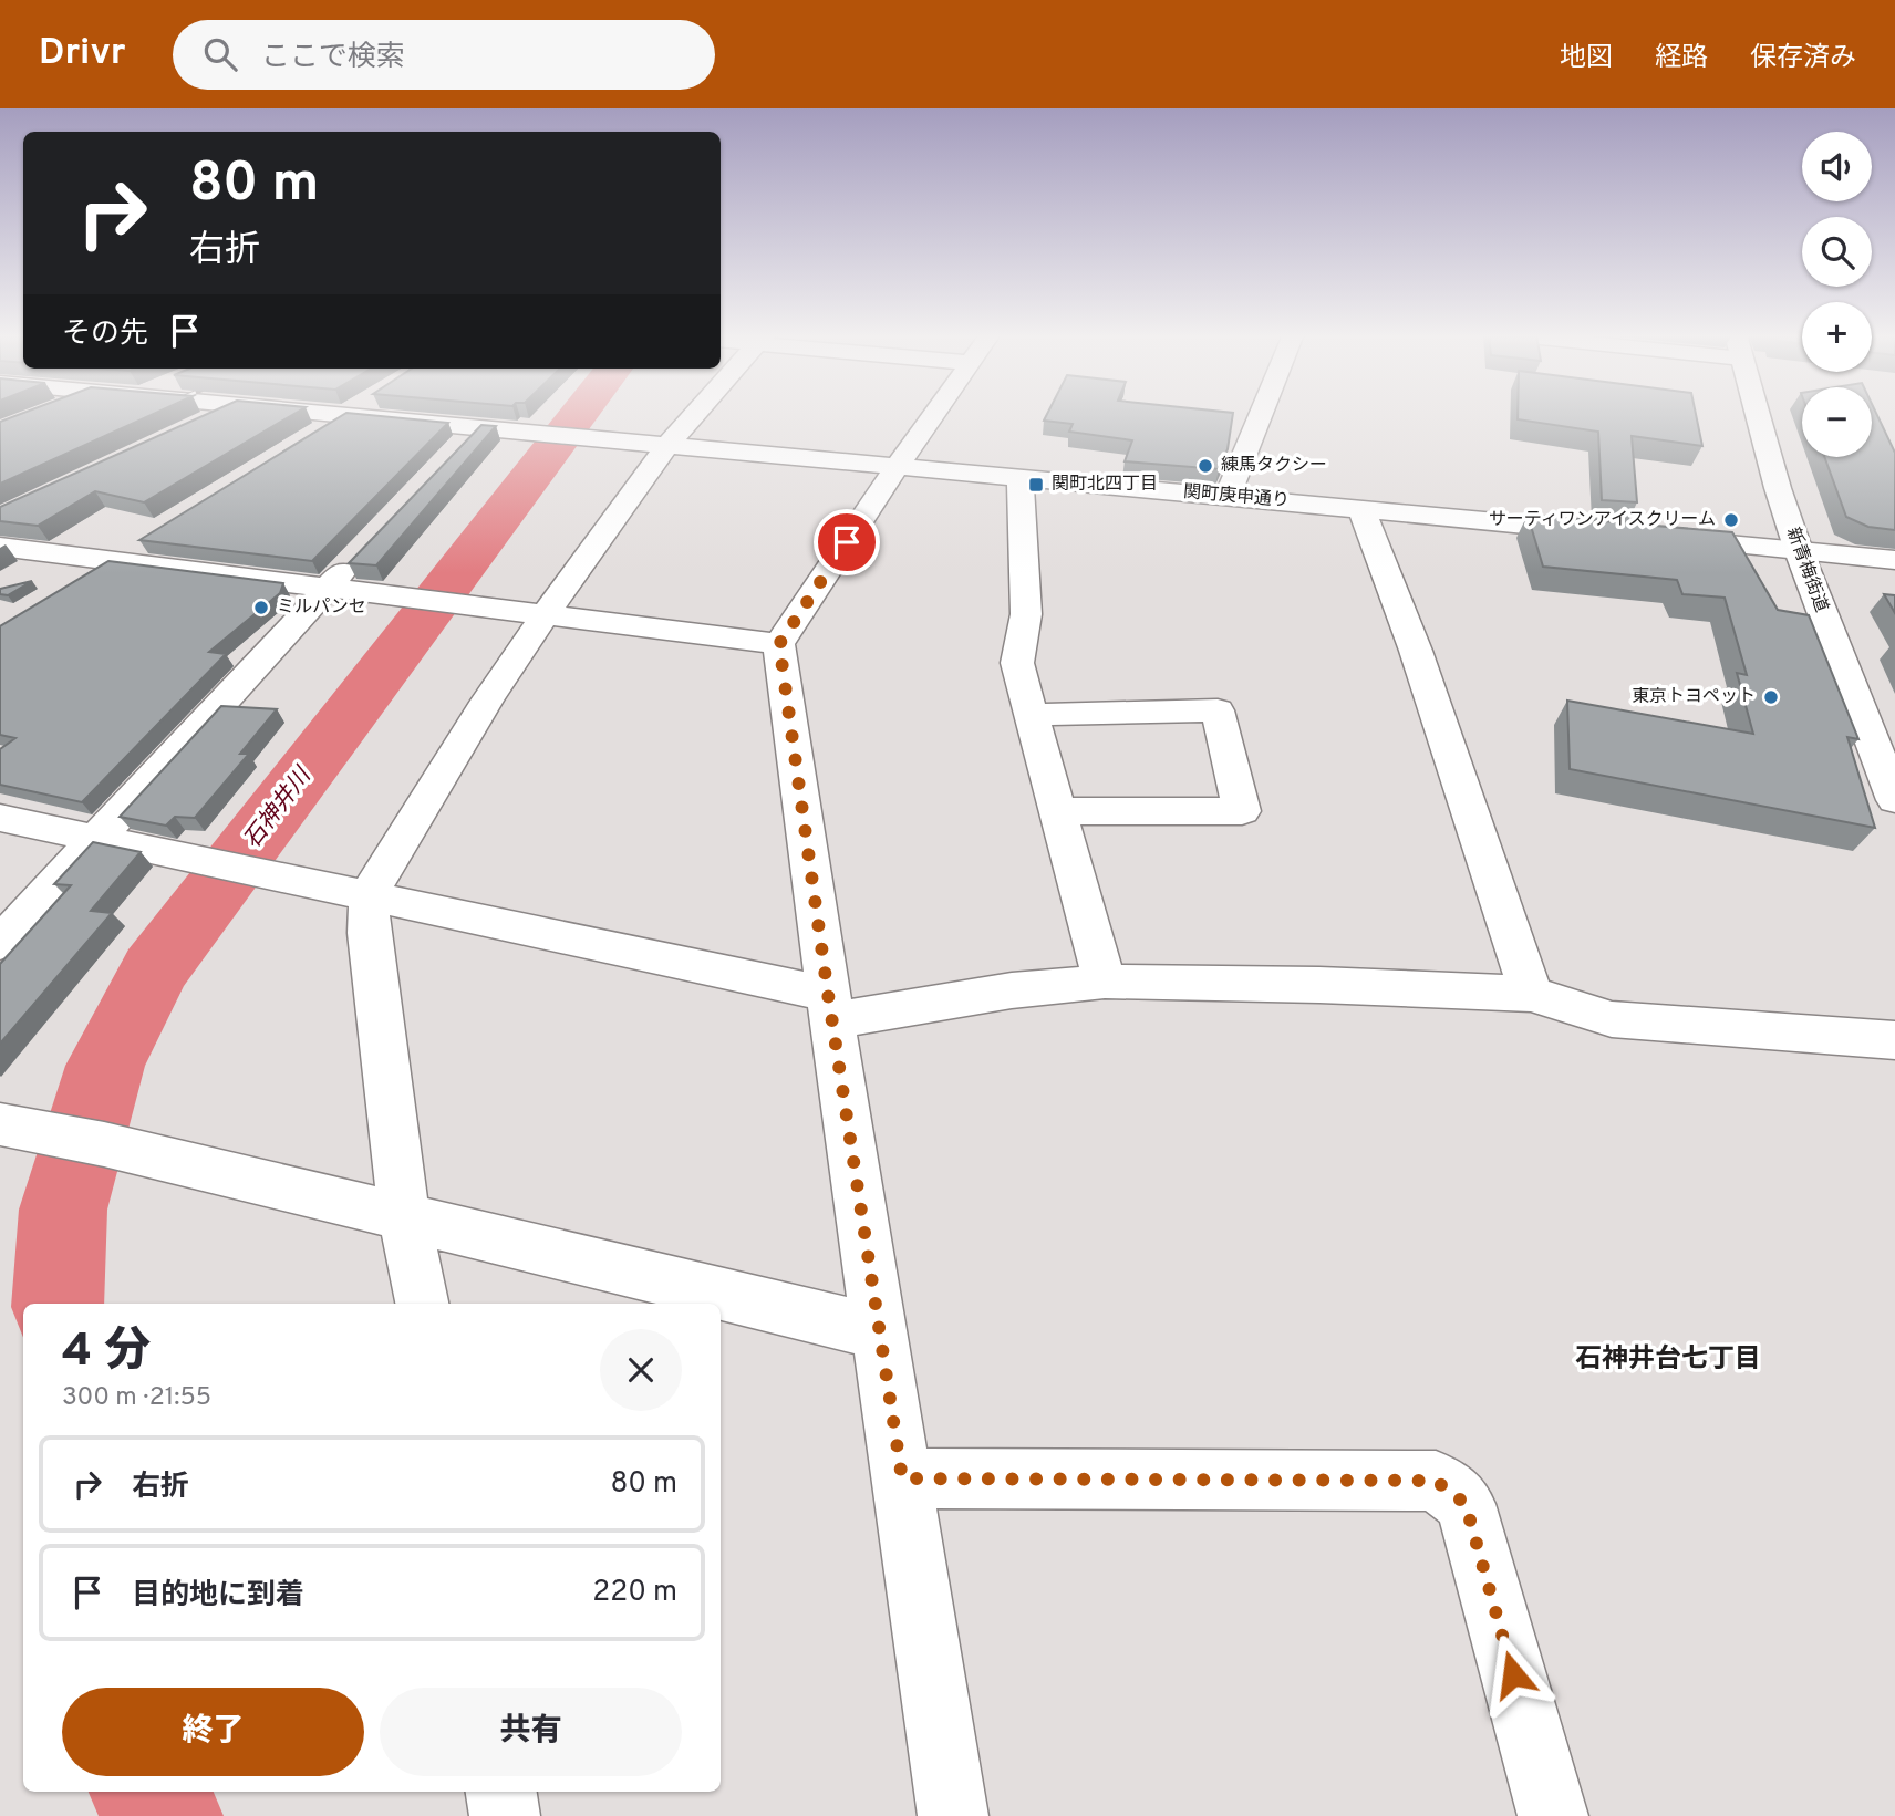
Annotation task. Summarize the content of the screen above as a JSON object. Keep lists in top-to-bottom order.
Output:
{
  "streets": {
    "street": ["関町庚申通り", "新青梅街道"]
  },
  "districts": ["石神井台七丁目"],
  "water": ["石神井川"],
  "places": {
    "other": [
      "練馬タクシー",
      "サーティワンアイスクリーム",
      "ミルパンセ",
      "東京トヨペット"
    ],
    "transit": ["関町北四丁目"]
  },
  "page": {
    "header": "Drivr",
    "search": "ここで検索",
    "nav": ["地図", "経路", "保存済み"],
    "map_buttons": ["+", "−"],
    "turn": ["80 m", "右折"],
    "then": "その先",
    "heading": ["4 分", "300 m · 21:55"],
    "list": [
      {
        "name": "右折",
        "value": "80 m"
      },
      {
        "name": "目的地に到着",
        "value": "220 m"
      }
    ],
    "buttons": ["終了", "共有"]
  }
}
